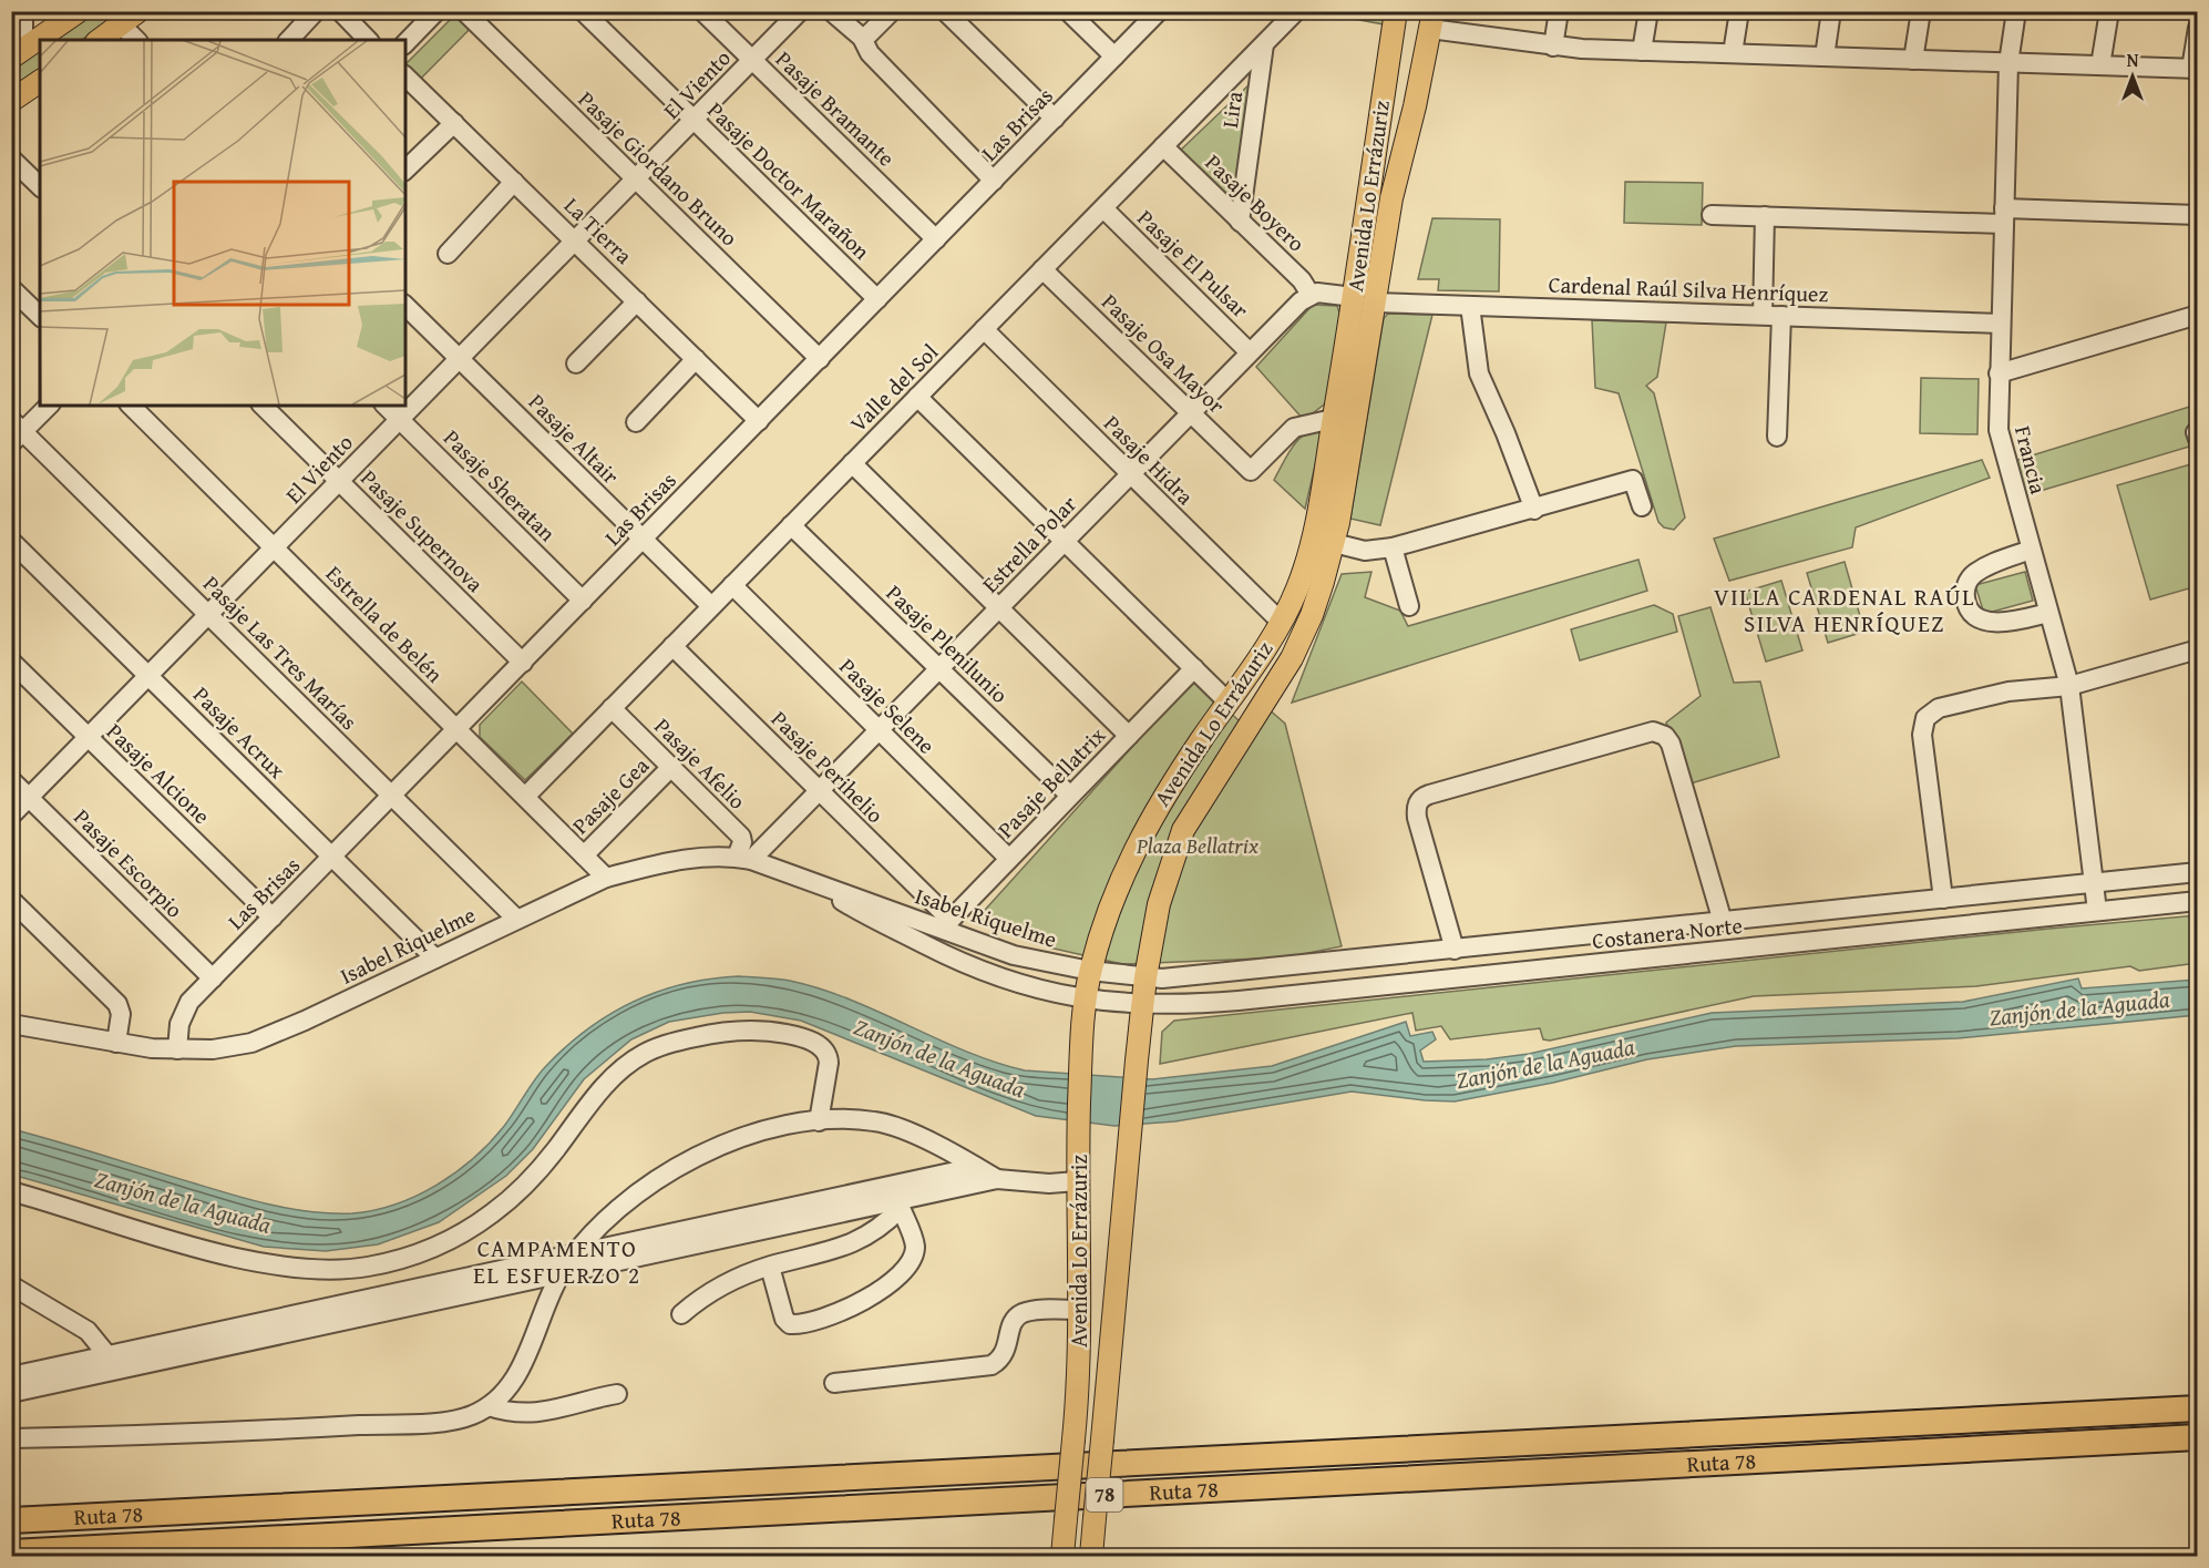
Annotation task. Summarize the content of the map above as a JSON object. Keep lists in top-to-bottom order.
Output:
{
  "streets": {
    "highway": ["Ruta 78", "78"],
    "main road": ["Avenida Lo Errázuriz"],
    "street": [
      "El Viento",
      "Pasaje Bramante",
      "Lira",
      "Las Brisas",
      "Pasaje Giordano Bruno",
      "Pasaje Doctor Marañon",
      "Pasaje Boyero",
      "La Tierra",
      "Pasaje El Pulsar",
      "Cardenal Raúl Silva Henríquez",
      "Pasaje Osa Mayor",
      "Valle del Sol",
      "Pasaje Altair",
      "Pasaje Hidra",
      "Francia",
      "Pasaje Sheratan",
      "Pasaje Supernova",
      "Estrella Polar",
      "Estrella de Belén",
      "Pasaje Plenilunio",
      "Pasaje Las Tres Marías",
      "Pasaje Selene",
      "Pasaje Acrux",
      "Pasaje Afelio",
      "Pasaje Perihelio",
      "Pasaje Alcione",
      "Pasaje Bellatrix",
      "Pasaje Gea",
      "Pasaje Escorpio",
      "Isabel Riquelme",
      "Costanera Norte"
    ]
  },
  "crossings": [
    ["El Viento", "Pasaje Bramante"],
    ["El Viento", "Pasaje Giordano Bruno"],
    ["El Viento", "Pasaje Doctor Marañon"],
    ["El Viento", "La Tierra"],
    ["El Viento", "Pasaje Altair"],
    ["El Viento", "Pasaje Sheratan"],
    ["El Viento", "Pasaje Supernova"],
    ["El Viento", "Estrella de Belén"],
    ["El Viento", "Pasaje Las Tres Marías"],
    ["El Viento", "Pasaje Acrux"],
    ["El Viento", "Pasaje Alcione"],
    ["El Viento", "Pasaje Escorpio"],
    ["Pasaje Bramante", "Las Brisas"],
    ["Lira", "Pasaje Boyero"],
    ["Lira", "Valle del Sol"],
    ["Las Brisas", "Pasaje Giordano Bruno"],
    ["Las Brisas", "Pasaje Doctor Marañon"],
    ["Las Brisas", "La Tierra"],
    ["Las Brisas", "Pasaje Altair"],
    ["Las Brisas", "Pasaje Sheratan"],
    ["Las Brisas", "Pasaje Supernova"],
    ["Las Brisas", "Estrella de Belén"],
    ["Las Brisas", "Pasaje Las Tres Marías"],
    ["Las Brisas", "Pasaje Acrux"],
    ["Las Brisas", "Pasaje Alcione"],
    ["Las Brisas", "Pasaje Escorpio"],
    ["Las Brisas", "Isabel Riquelme"],
    ["Avenida Lo Errázuriz", "Cardenal Raúl Silva Henríquez"],
    ["Avenida Lo Errázuriz", "Pasaje Osa Mayor"],
    ["Avenida Lo Errázuriz", "Pasaje Hidra"],
    ["Avenida Lo Errázuriz", "Isabel Riquelme"],
    ["Avenida Lo Errázuriz", "Costanera Norte"],
    ["Pasaje Boyero", "Valle del Sol"],
    ["Pasaje Boyero", "Estrella Polar"],
    ["Pasaje El Pulsar", "Valle del Sol"],
    ["Pasaje El Pulsar", "Estrella Polar"],
    ["Cardenal Raúl Silva Henríquez", "Francia"],
    ["Pasaje Osa Mayor", "Valle del Sol"],
    ["Pasaje Osa Mayor", "Estrella Polar"],
    ["Valle del Sol", "Pasaje Altair"],
    ["Valle del Sol", "Pasaje Hidra"],
    ["Valle del Sol", "Estrella de Belén"],
    ["Valle del Sol", "Pasaje Plenilunio"],
    ["Valle del Sol", "Pasaje Selene"],
    ["Valle del Sol", "Pasaje Afelio"],
    ["Valle del Sol", "Pasaje Perihelio"],
    ["Pasaje Hidra", "Estrella Polar"],
    ["Francia", "Costanera Norte"],
    ["Estrella Polar", "Pasaje Plenilunio"],
    ["Estrella Polar", "Pasaje Selene"],
    ["Estrella Polar", "Pasaje Afelio"],
    ["Estrella Polar", "Pasaje Perihelio"],
    ["Estrella Polar", "Isabel Riquelme"],
    ["Estrella de Belén", "Pasaje Gea"],
    ["Estrella de Belén", "Isabel Riquelme"],
    ["Pasaje Plenilunio", "Pasaje Bellatrix"],
    ["Pasaje Las Tres Marías", "Isabel Riquelme"],
    ["Pasaje Selene", "Pasaje Bellatrix"],
    ["Pasaje Acrux", "Isabel Riquelme"],
    ["Pasaje Afelio", "Pasaje Gea"],
    ["Pasaje Afelio", "Isabel Riquelme"],
    ["Pasaje Perihelio", "Pasaje Bellatrix"],
    ["Pasaje Perihelio", "Isabel Riquelme"],
    ["Pasaje Bellatrix", "Isabel Riquelme"],
    ["Isabel Riquelme", "Costanera Norte"]
  ],
  "districts": ["VILLA CARDENAL RAÚL SILVA HENRÍQUEZ", "CAMPAMENTO EL ESFUERZO 2"],
  "water": ["Zanjón de la Aguada"],
  "parks": ["Plaza Bellatrix"],
  "north": "top"
}
